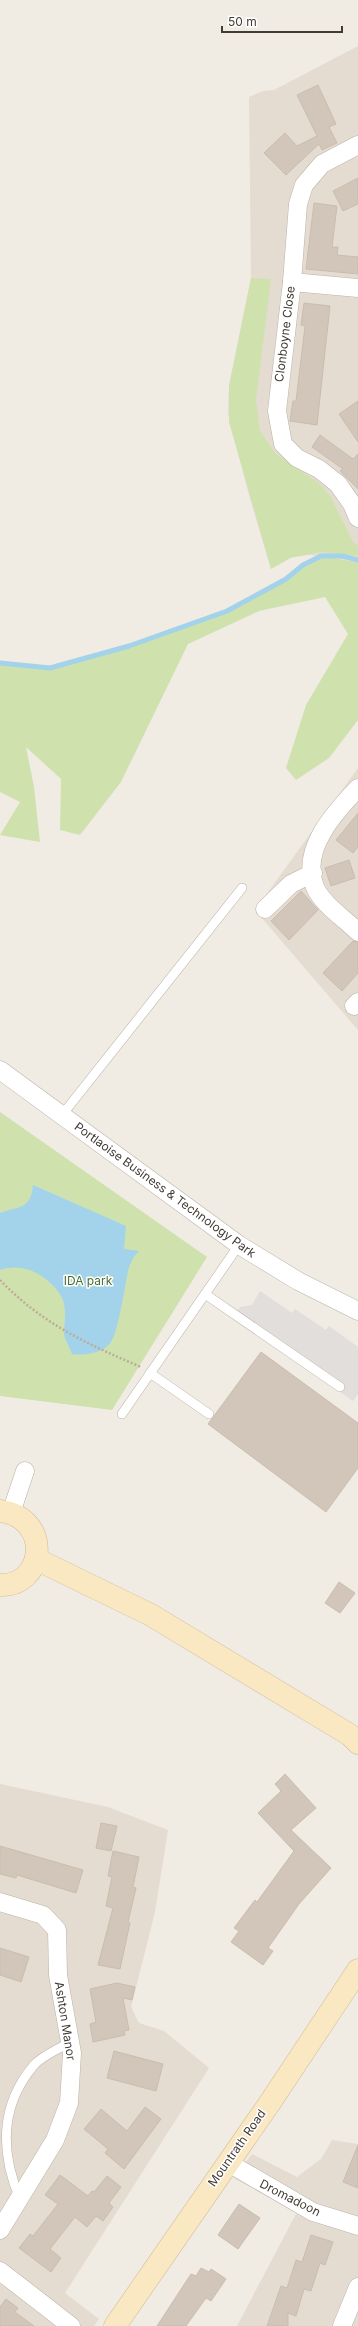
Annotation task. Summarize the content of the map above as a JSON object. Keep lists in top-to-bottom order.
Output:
{
  "streets": {
    "main road": ["Mountrath Road"],
    "street": [
      "Clonboyne Close",
      "Portlaoise Business & Technology Park",
      "Ashton Manor",
      "Dromadoon"
    ]
  },
  "crossings": [
    ["Mountrath Road", "Dromadoon"]
  ],
  "parks": ["IDA park"],
  "scale_bar": "50 m"
}
